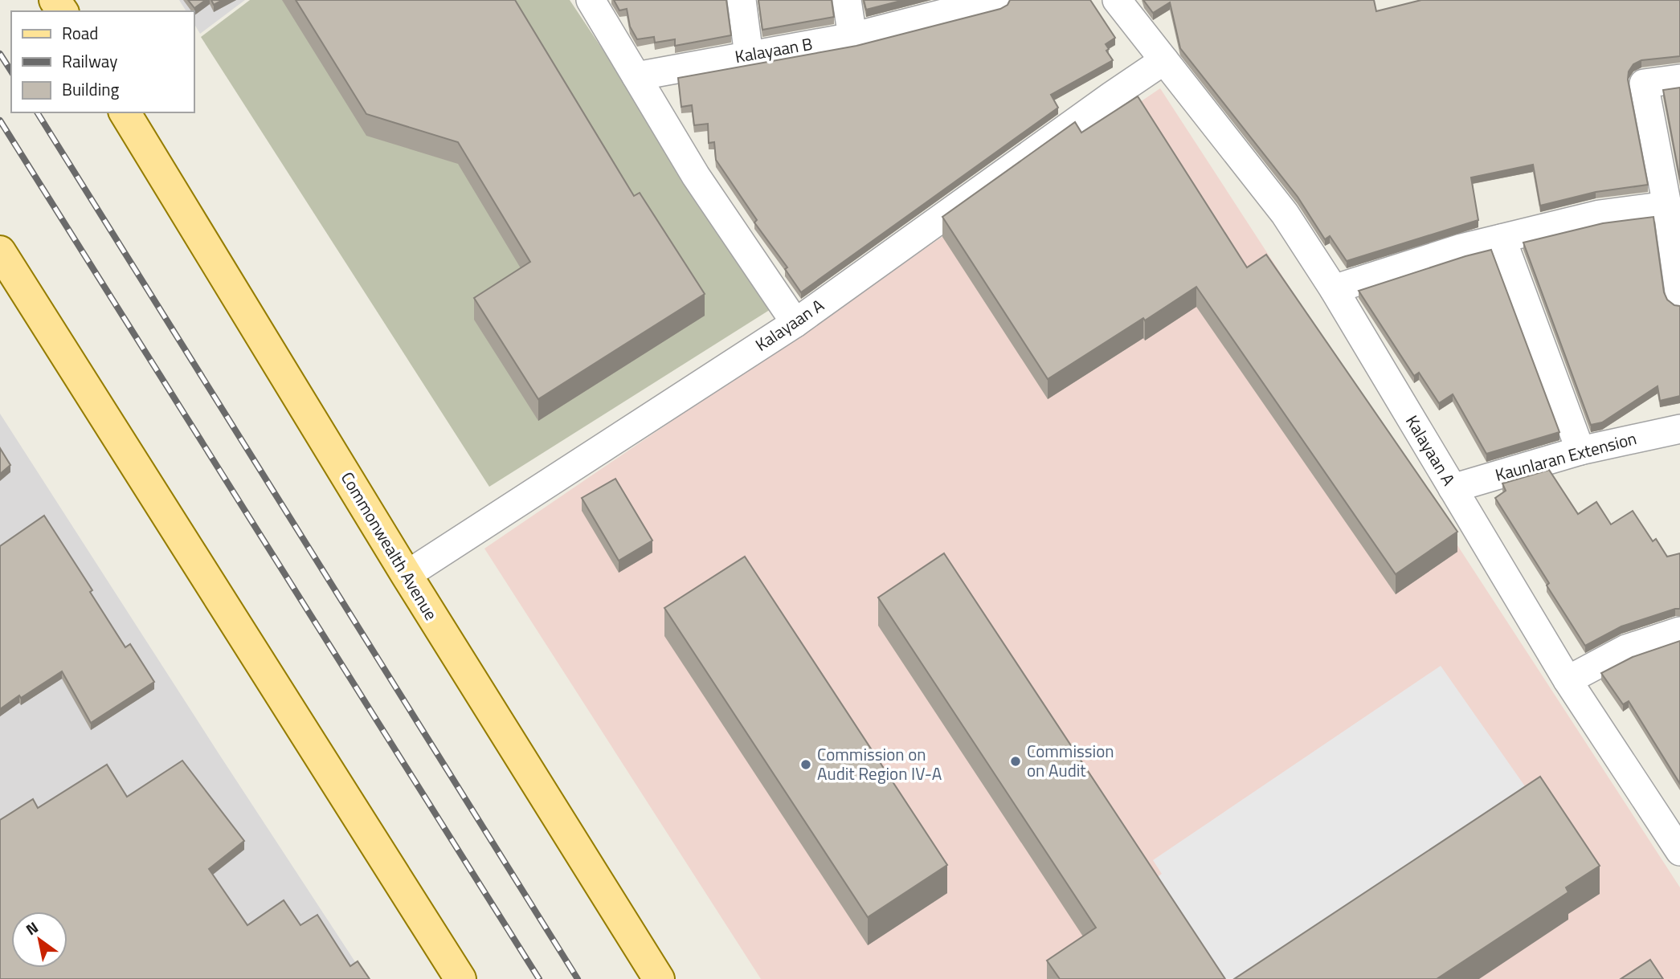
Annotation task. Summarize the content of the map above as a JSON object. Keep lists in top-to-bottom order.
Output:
{
  "streets": {
    "main road": ["Commonwealth Avenue"],
    "street": ["Kalayaan B", "Kalayaan A", "Kaunlaran Extension"]
  },
  "crossings": [
    ["Kalayaan A", "Kaunlaran Extension"],
    ["Kalayaan A", "Commonwealth Avenue"]
  ],
  "places": ["Commission on Audit", "Commission on Audit Region IV-A"],
  "legend": ["Road", "Railway", "Building"],
  "north": "top left"
}
